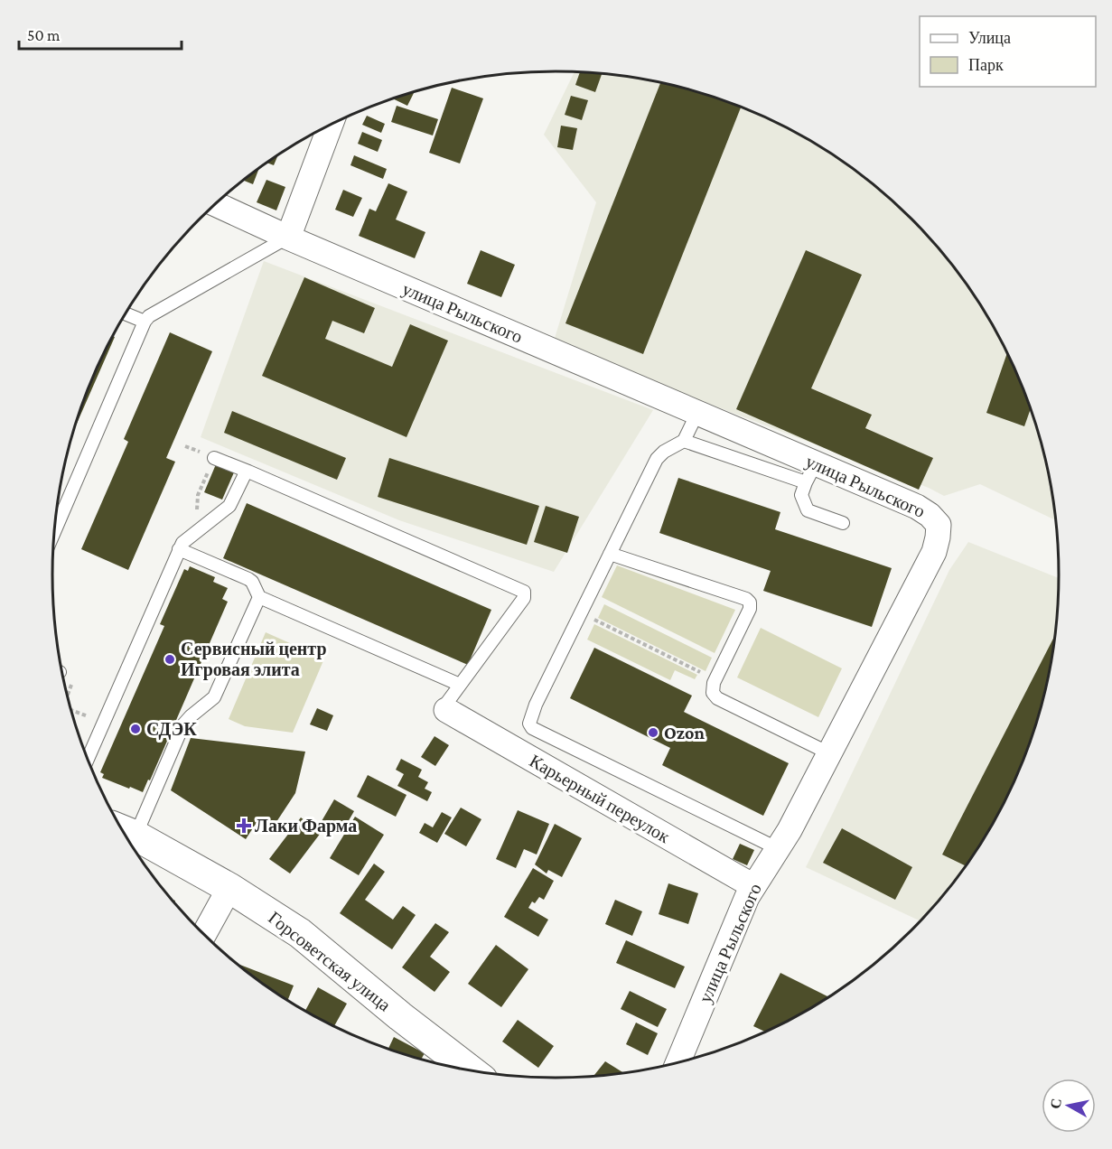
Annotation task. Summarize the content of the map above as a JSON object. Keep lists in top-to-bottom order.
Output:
{
  "streets": {
    "street": ["улица Рыльского", "Карьерный переулок", "Горсоветская улица"]
  },
  "crossings": [
    ["улица Рыльского", "Карьерный переулок"]
  ],
  "places": {
    "other": ["Сервисный центр Игровая элита", "СДЭК", "Ozon"],
    "health": ["Лаки Фарма"]
  },
  "legend": ["Улица", "Парк"],
  "scale_bar": "50 m",
  "north": "left"
}
